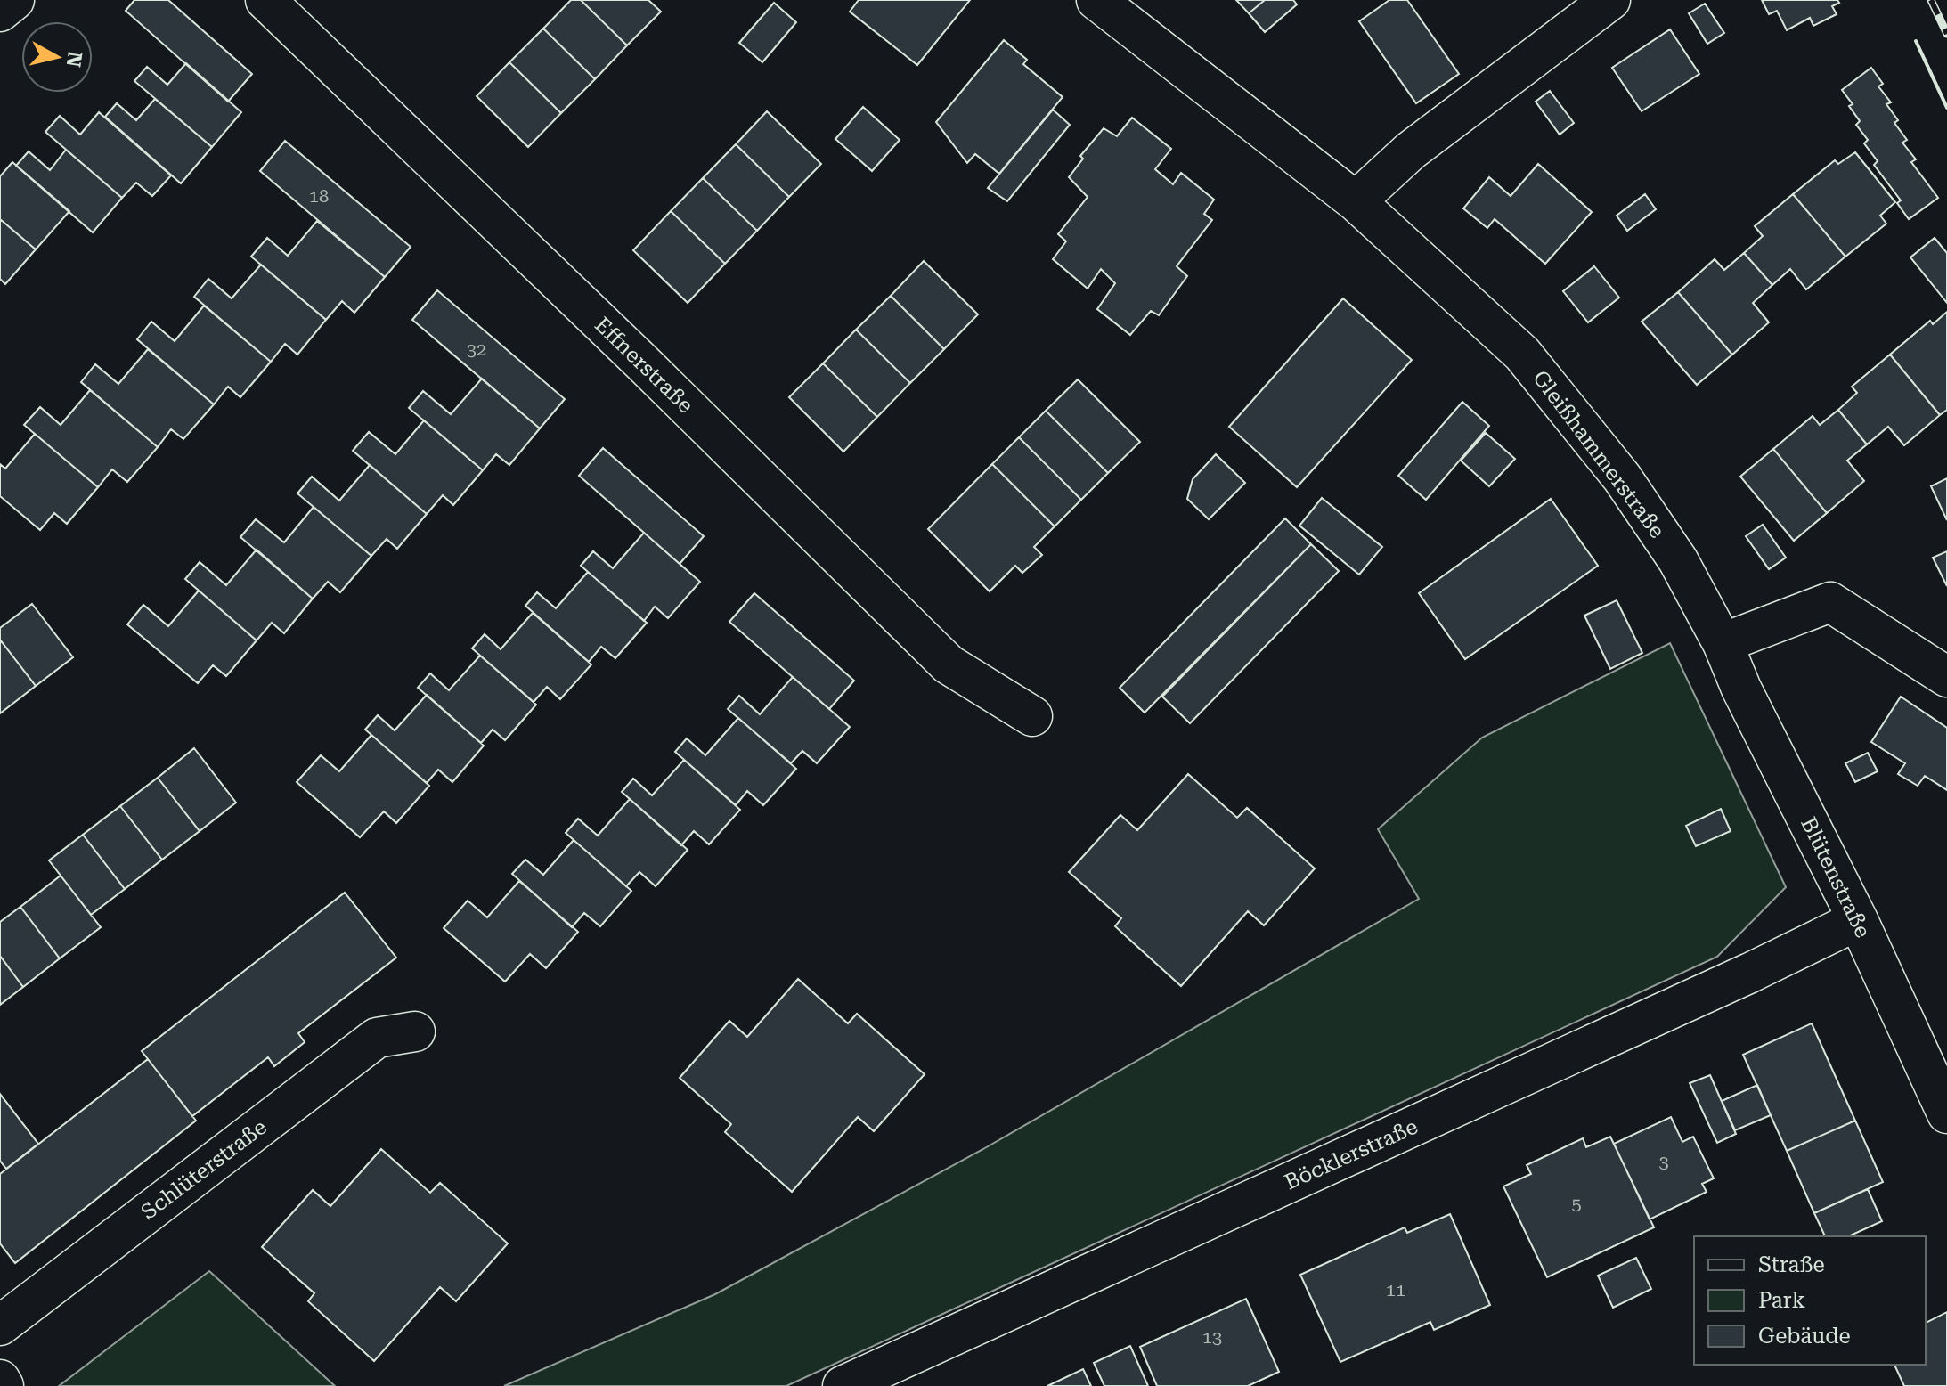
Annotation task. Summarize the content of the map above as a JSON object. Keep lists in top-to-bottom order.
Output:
{
  "streets": {
    "street": [
      "Effnerstraße",
      "Gleißhammerstraße",
      "Blütenstraße",
      "Böcklerstraße",
      "Schlüterstraße"
    ]
  },
  "crossings": [
    ["Gleißhammerstraße", "Blütenstraße"],
    ["Blütenstraße", "Böcklerstraße"]
  ],
  "house_numbers": [
    "18",
    "32",
    "3",
    "5",
    "11",
    "13"
  ],
  "legend": ["Straße", "Park", "Gebäude"],
  "north": "right"
}
